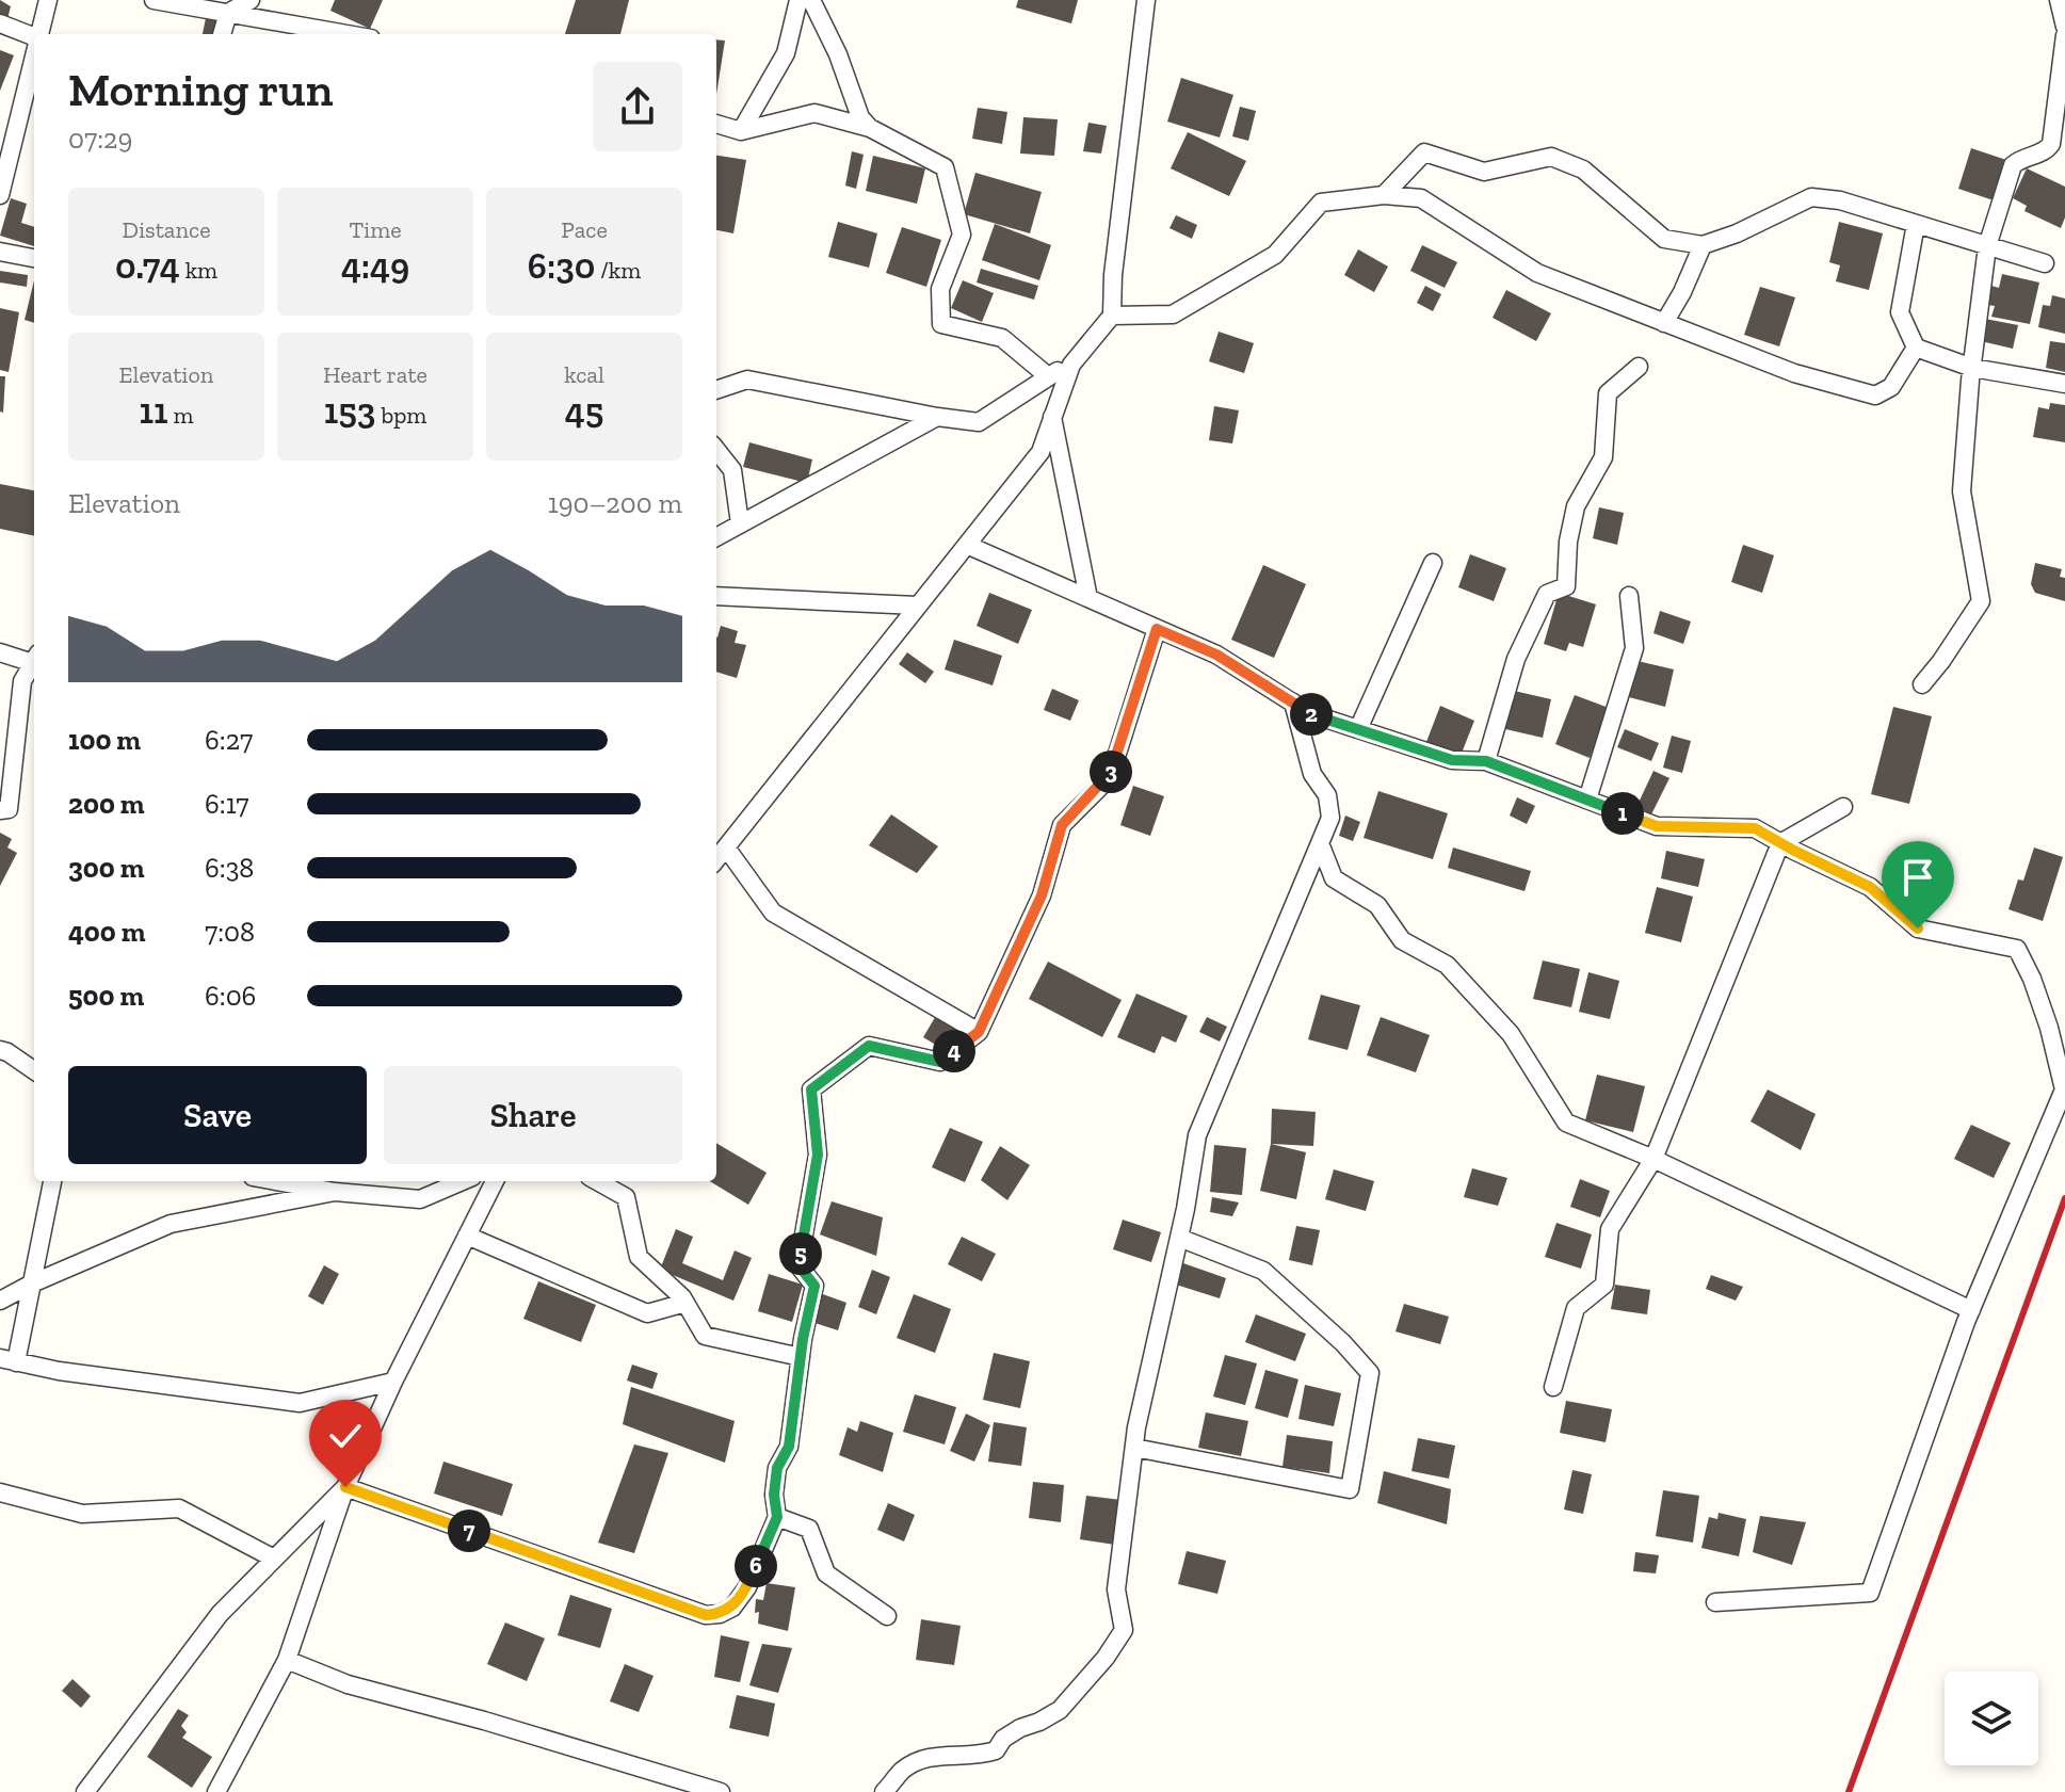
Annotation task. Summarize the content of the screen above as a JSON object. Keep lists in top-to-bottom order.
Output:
{
  "page": {
    "heading": ["Morning run", "07:29"],
    "stats": [
      ["Distance", "0.74 km"],
      ["Time", "4:49"],
      ["Pace", "6:30 /km"],
      ["Elevation", "11 m"],
      ["Heart rate", "153 bpm"],
      ["kcal", "45"]
    ],
    "chart": ["Elevation", "190–200 m"],
    "pins": [
      "2",
      "3",
      "1",
      "4",
      "5",
      "7",
      "6"
    ],
    "list": [
      {
        "name": "100 m",
        "note": "6:27"
      },
      {
        "name": "200 m",
        "note": "6:17"
      },
      {
        "name": "300 m",
        "note": "6:38"
      },
      {
        "name": "400 m",
        "note": "7:08"
      },
      {
        "name": "500 m",
        "note": "6:06"
      }
    ],
    "buttons": ["Save", "Share"]
  }
}
